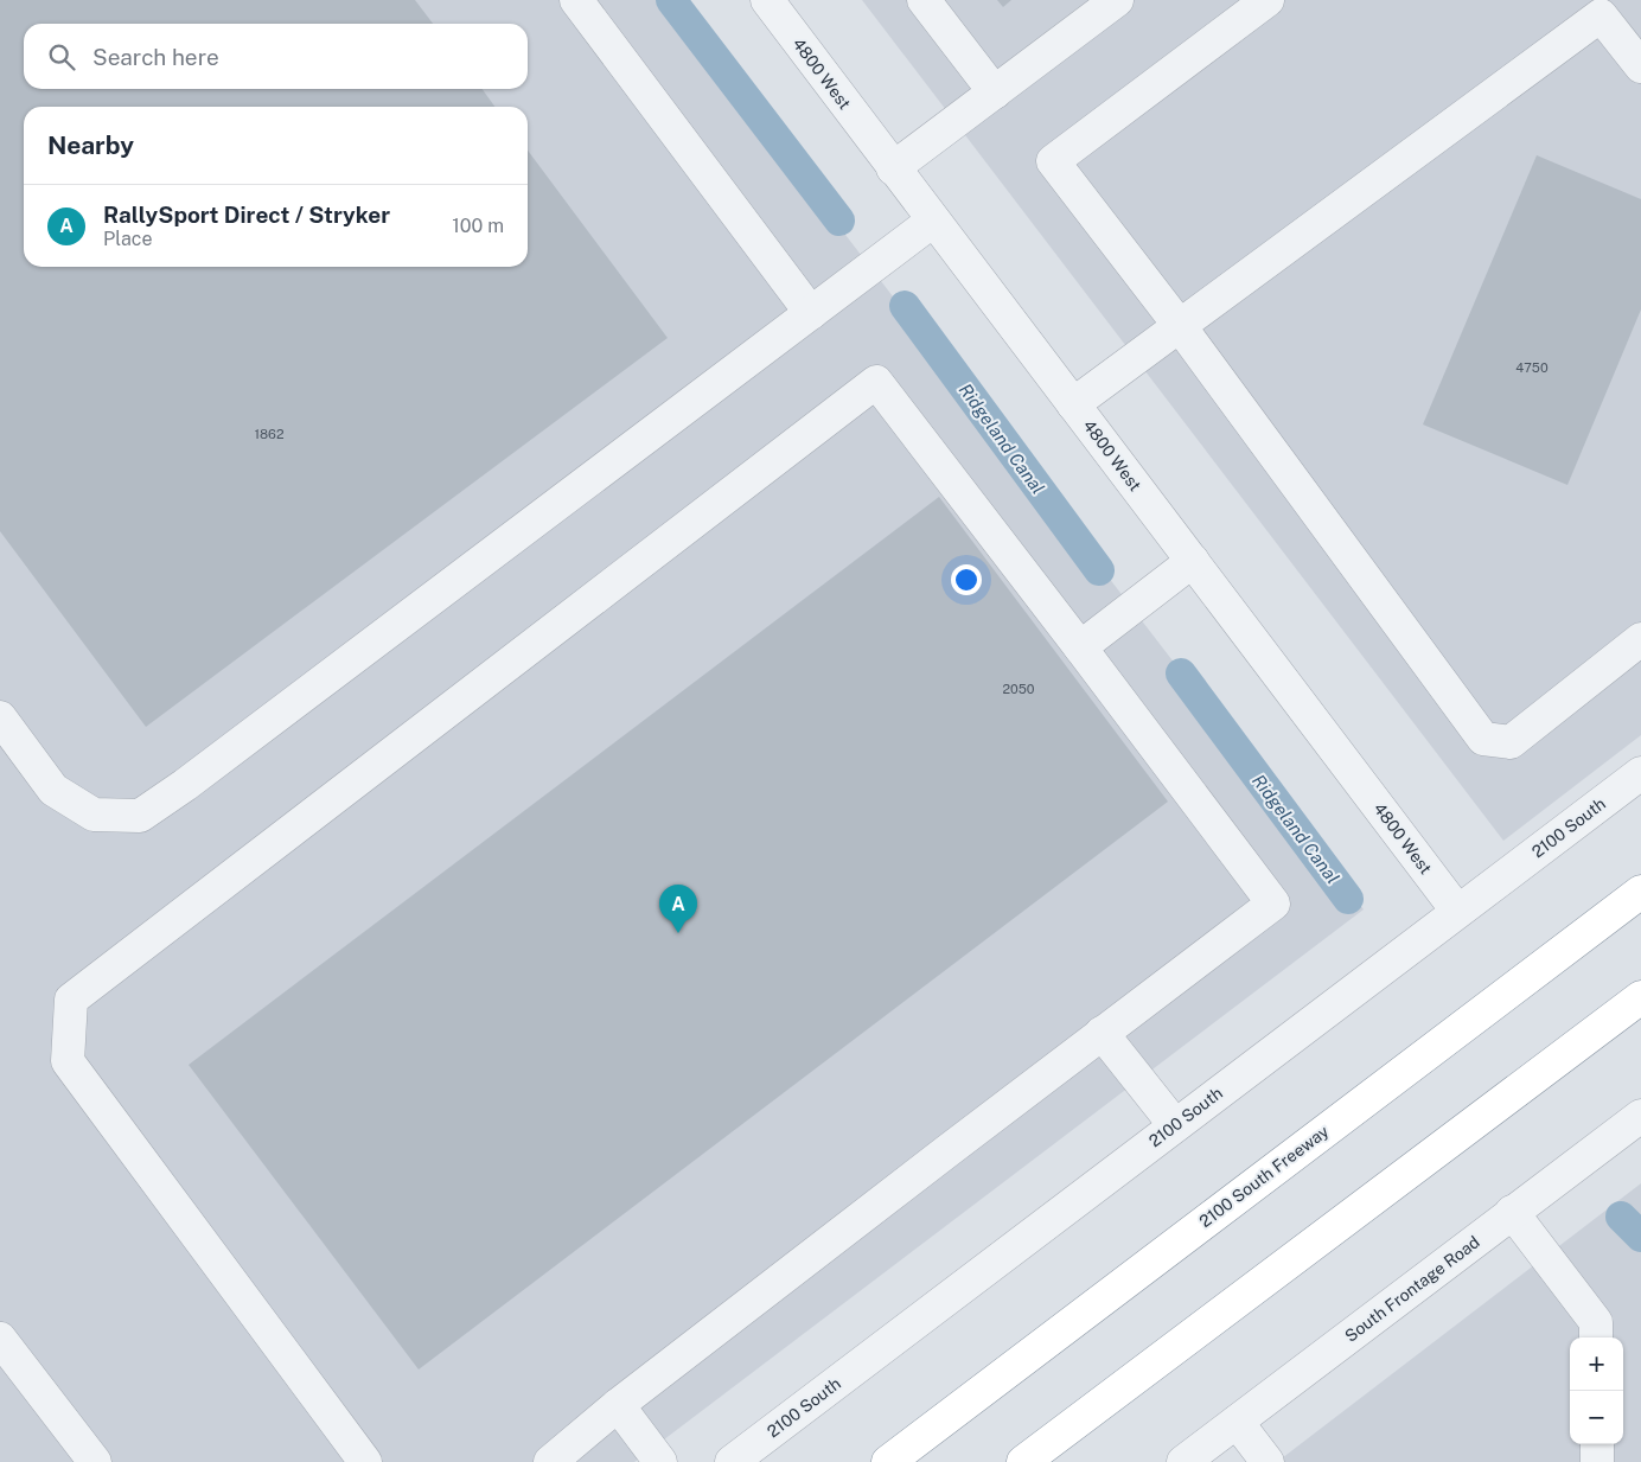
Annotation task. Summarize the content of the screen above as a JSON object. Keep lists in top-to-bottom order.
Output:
{
  "streets": {
    "highway": ["2100 South Freeway"],
    "street": ["4800 West", "2100 South", "South Frontage Road"]
  },
  "crossings": [
    ["4800 West", "2100 South"]
  ],
  "water": ["Ridgeland Canal"],
  "house_numbers": ["4750", "1862", "2050"],
  "page": {
    "search": "Search here",
    "heading": "Nearby",
    "list": [
      {
        "mark": "A",
        "name": "RallySport Direct / Stryker",
        "note": "Place",
        "value": "100 m"
      }
    ],
    "pins": "A",
    "map_buttons": ["+", "−"]
  }
}
